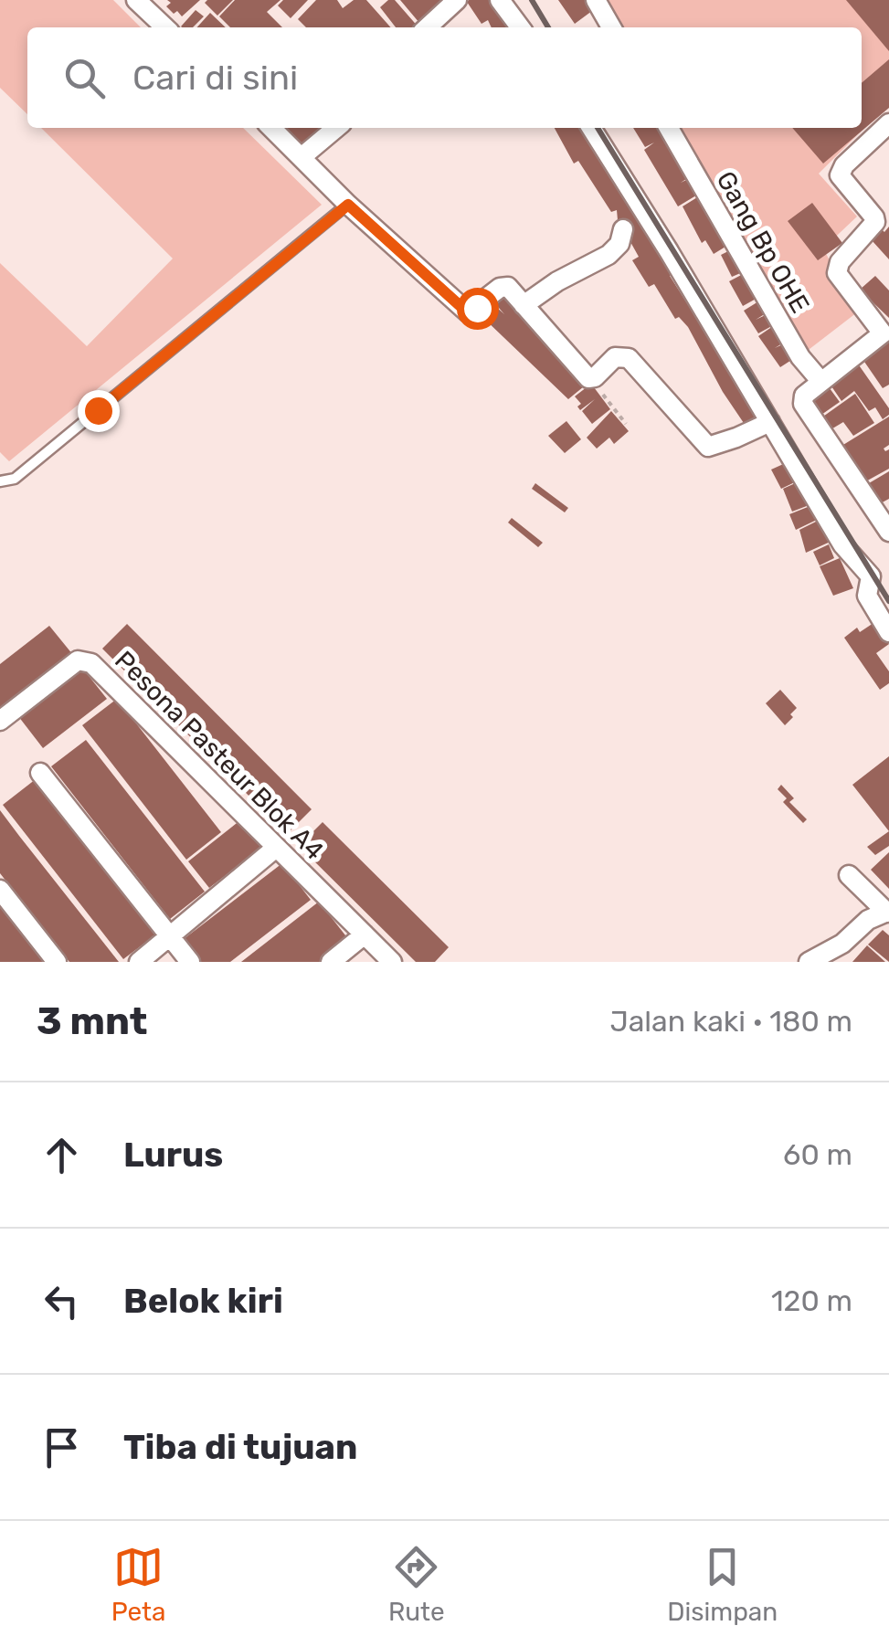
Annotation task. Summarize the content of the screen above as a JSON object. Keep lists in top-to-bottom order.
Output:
{
  "streets": {
    "street": ["Gang Bp OHE", "Pesona Pasteur Blok A4"]
  },
  "page": {
    "search": "Cari di sini",
    "heading": ["3 mnt", "Jalan kaki · 180 m"],
    "list": [
      ["Lurus", "60 m"],
      ["Belok kiri", "120 m"],
      "Tiba di tujuan"
    ],
    "nav": ["Peta", "Rute", "Disimpan"]
  }
}
